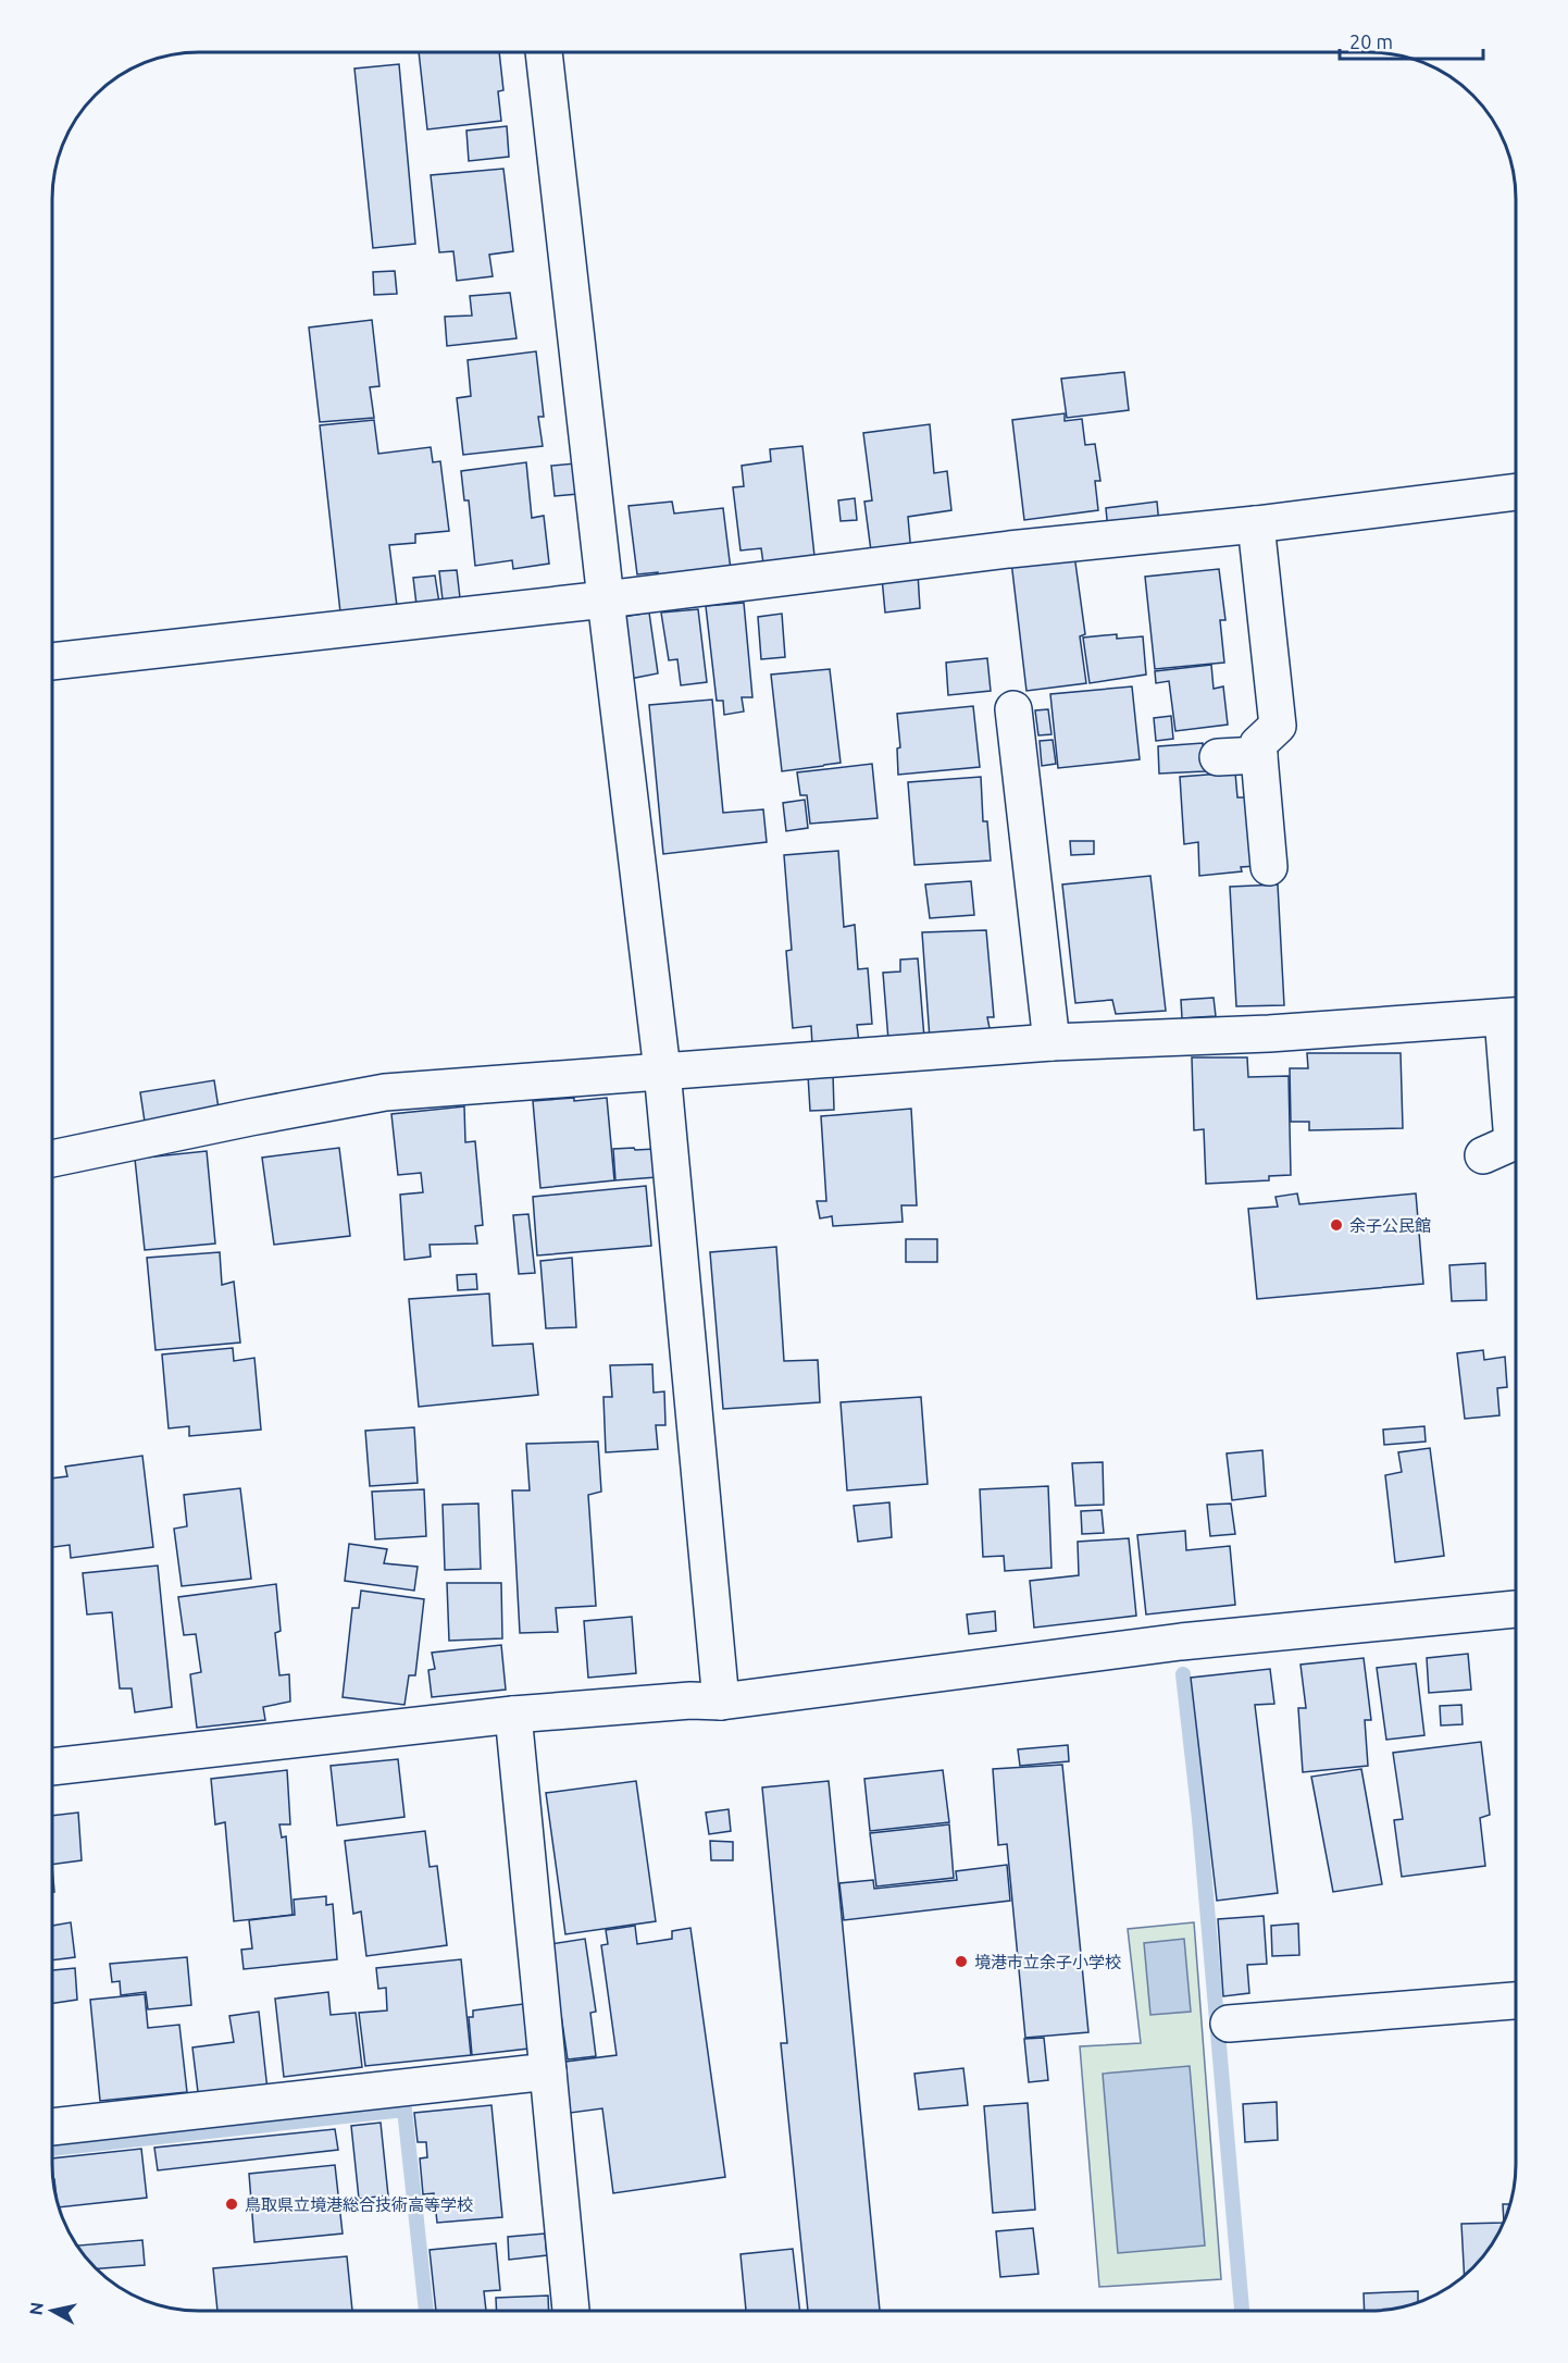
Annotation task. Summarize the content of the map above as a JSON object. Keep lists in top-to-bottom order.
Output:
{
  "places": ["余子公民館", "境港市立余子小学校", "鳥取県立境港総合技術高等学校"],
  "scale_bar": "20 m",
  "north": "left"
}
